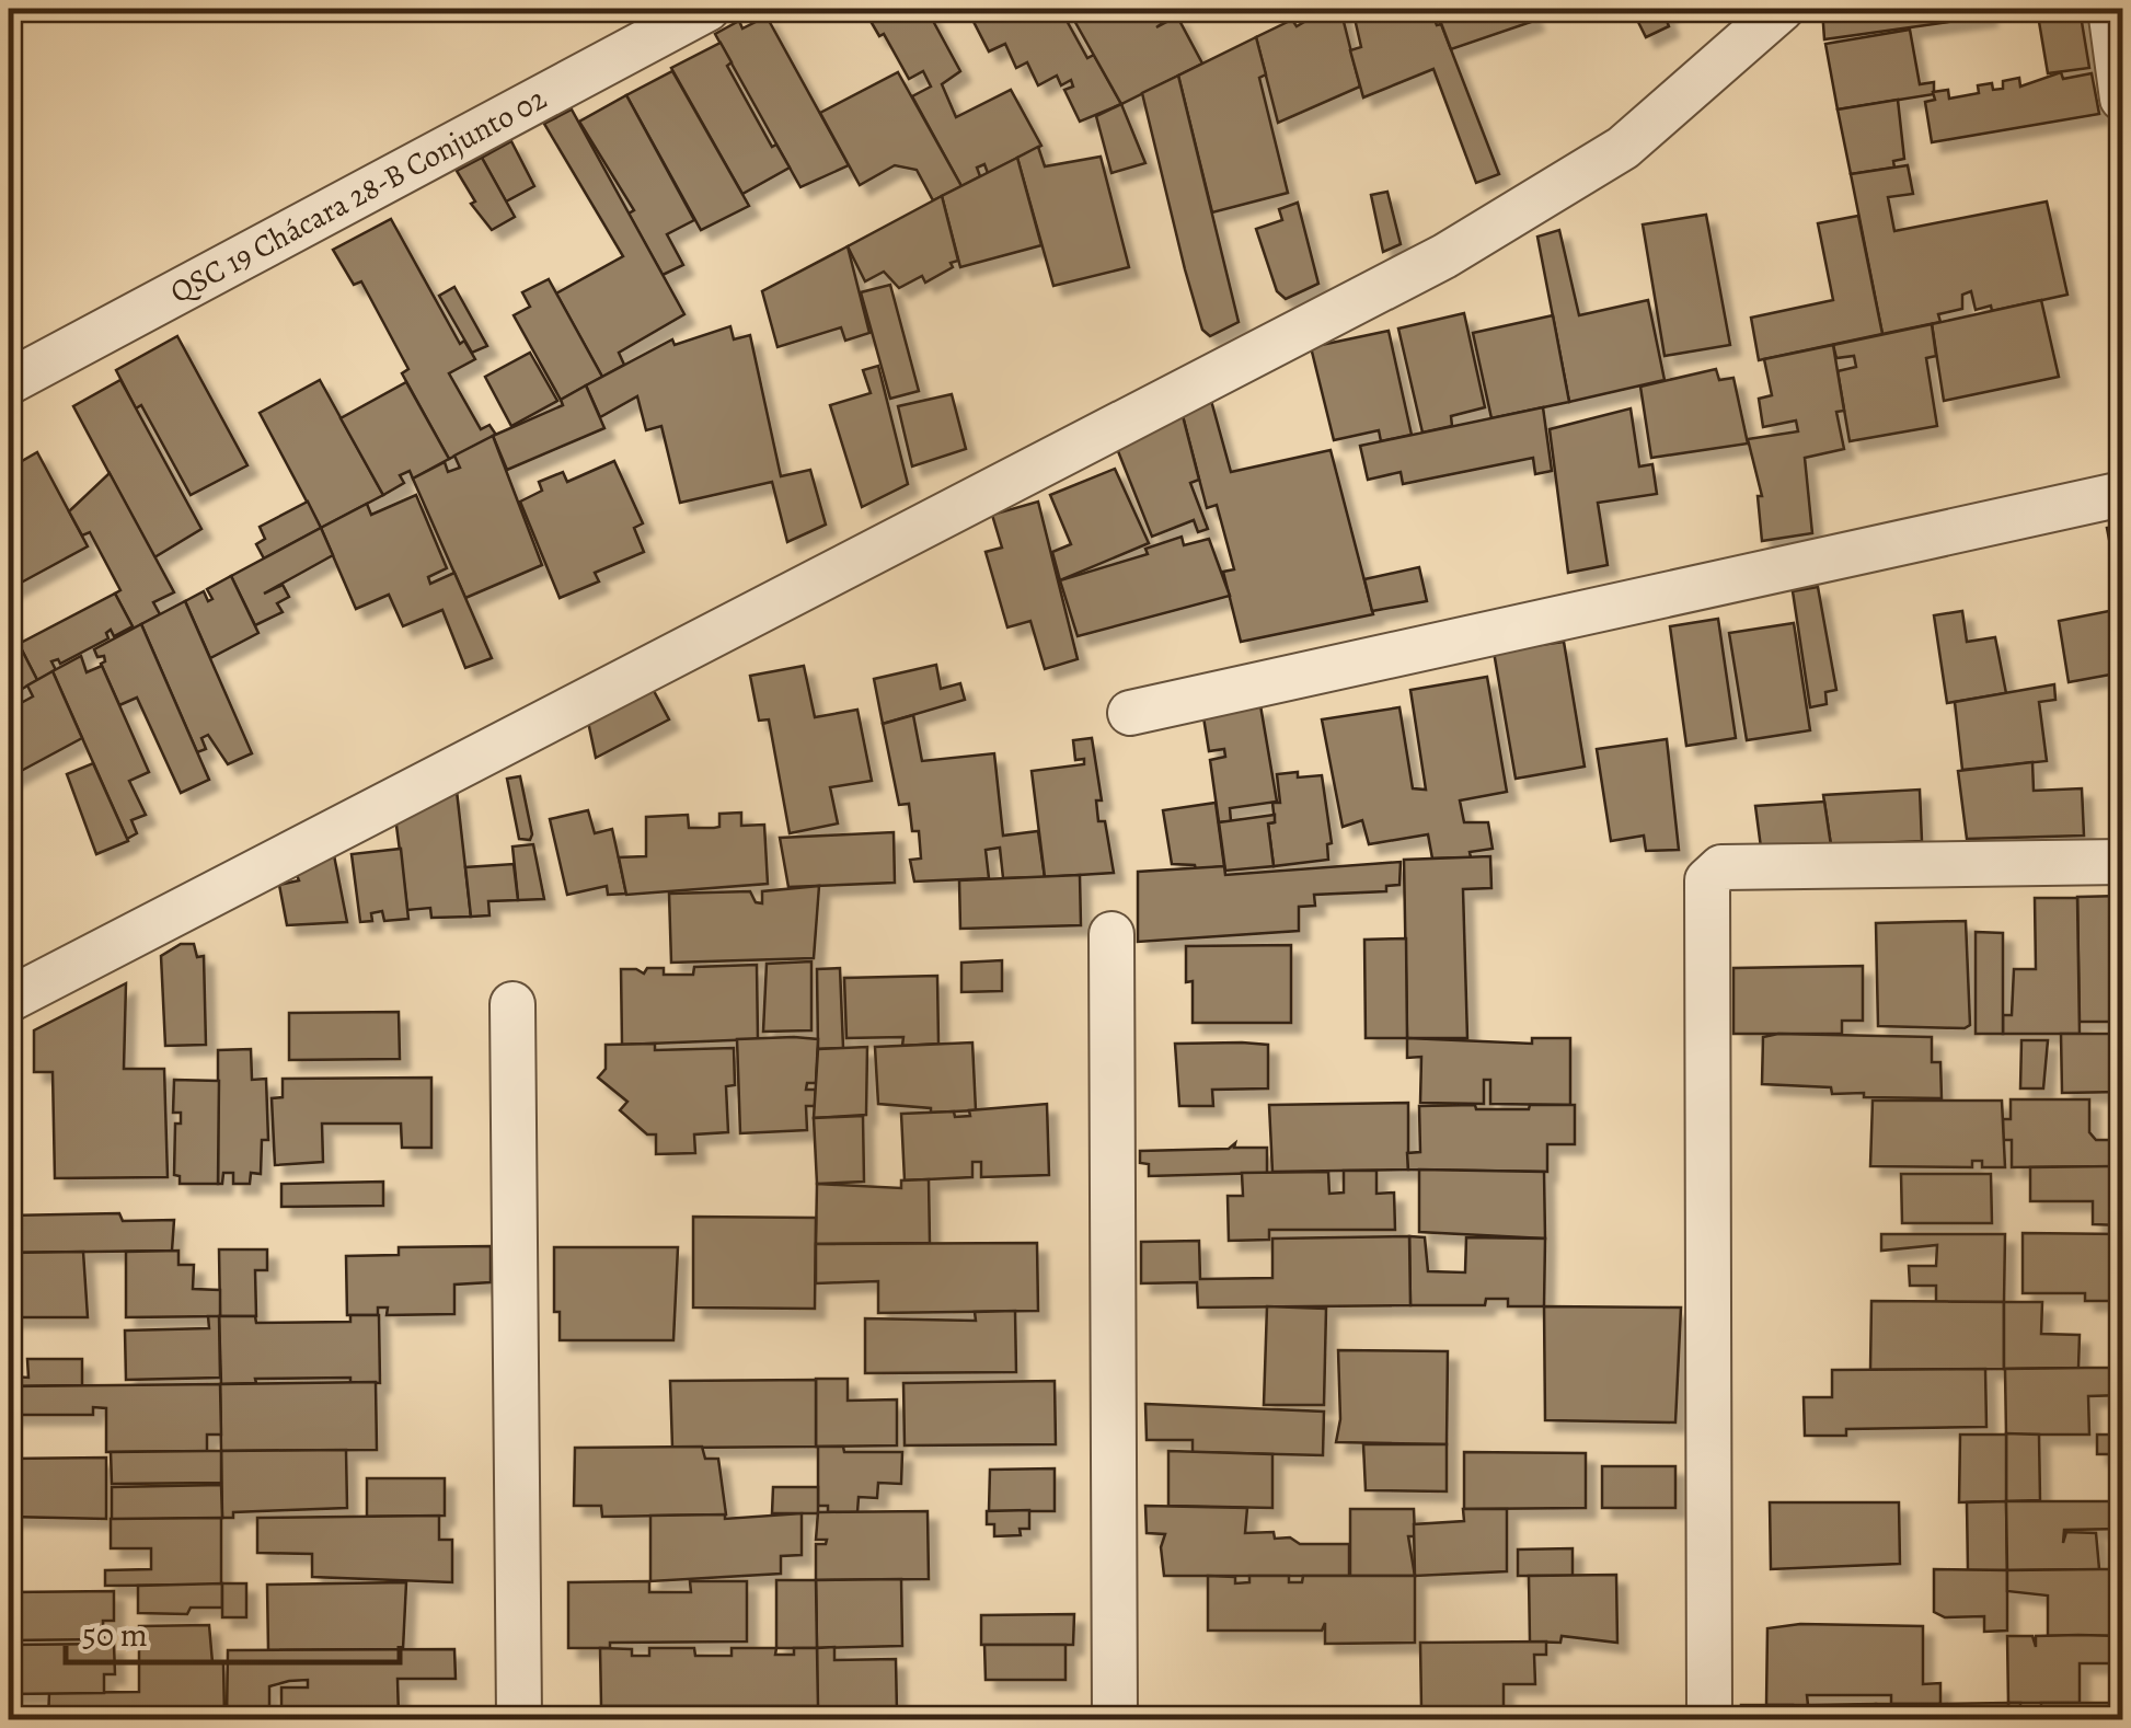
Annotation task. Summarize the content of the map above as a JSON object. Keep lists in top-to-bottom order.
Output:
{
  "streets": {
    "street": ["QSC 19 Chácara 28-B Conjunto 02"]
  },
  "scale_bar": "50 m"
}
